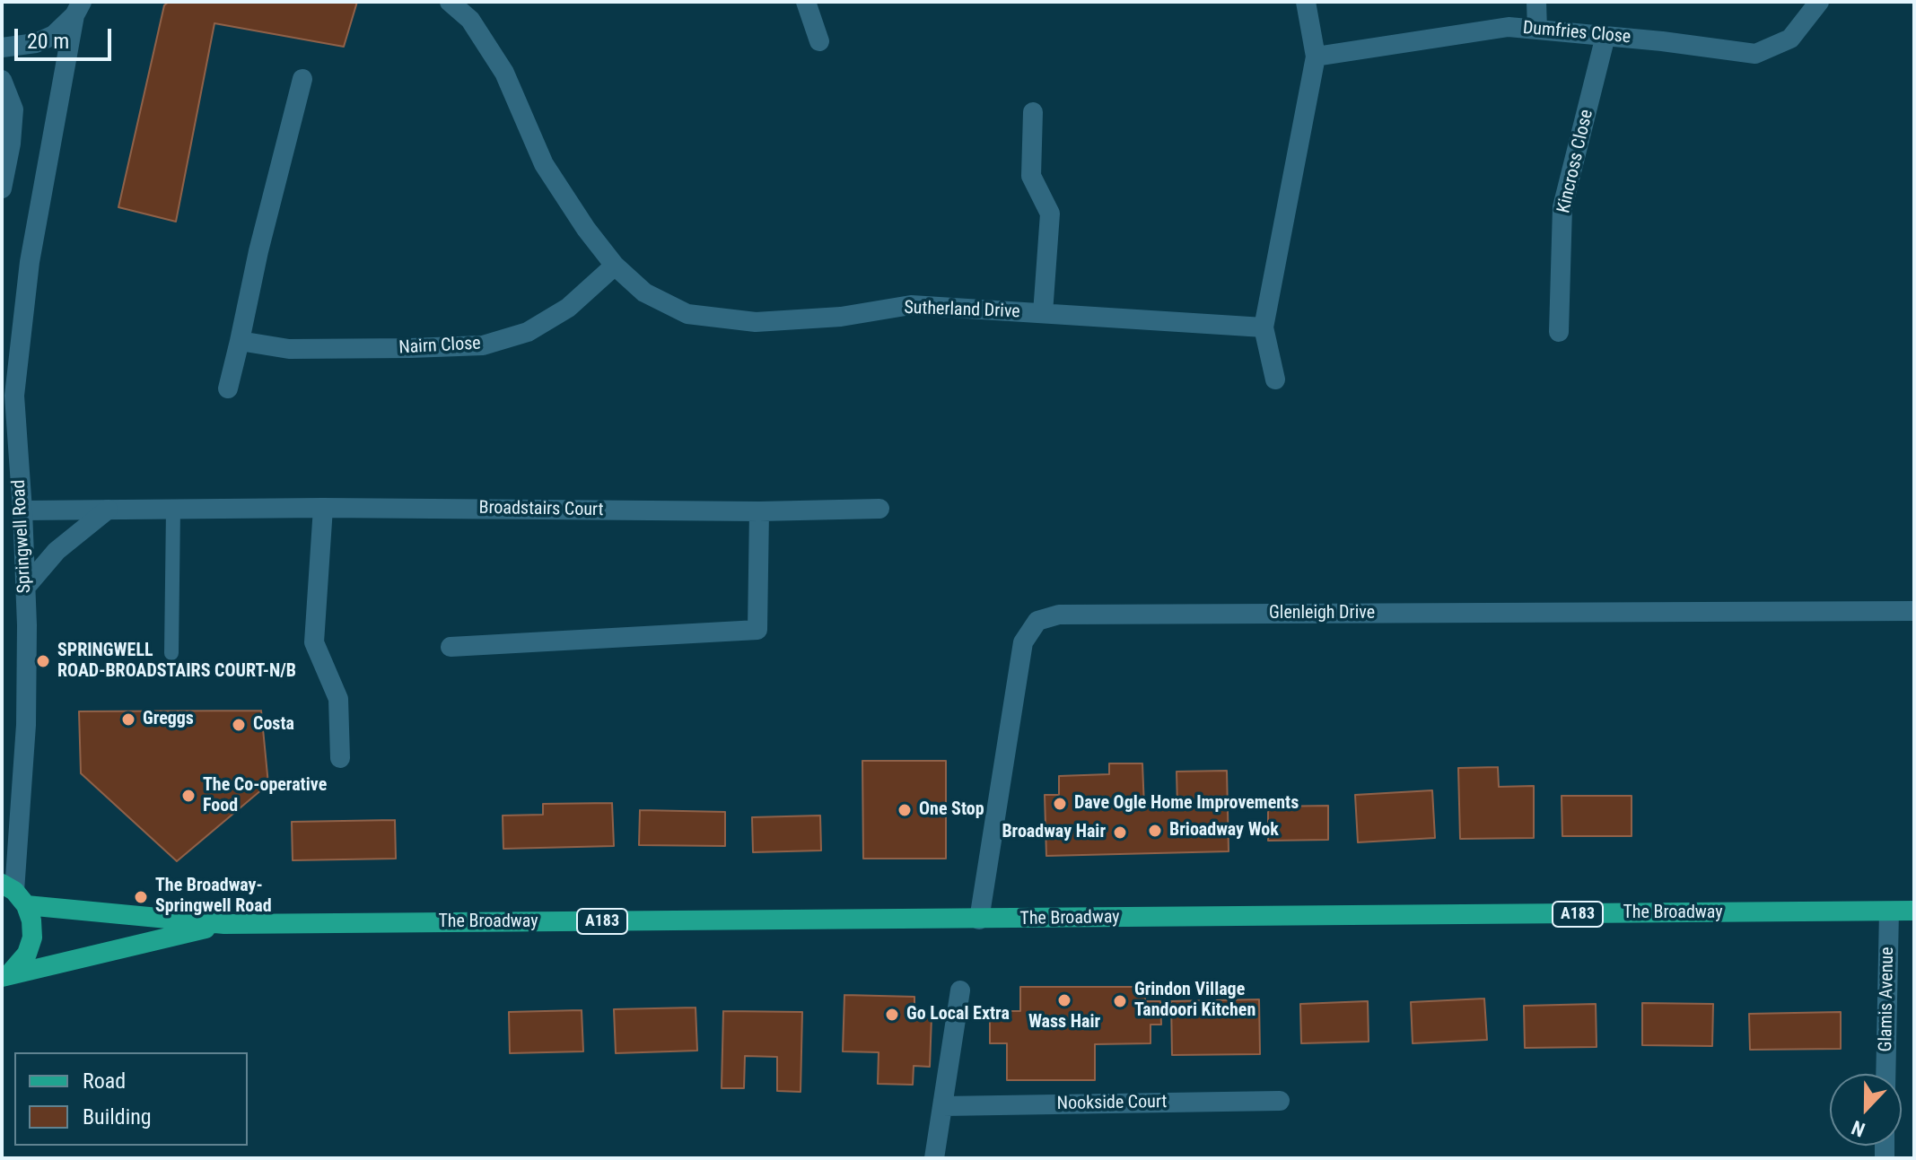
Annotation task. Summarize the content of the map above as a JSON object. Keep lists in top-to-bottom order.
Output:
{
  "streets": {
    "main road": ["The Broadway", "A183"],
    "street": [
      "Dumfries Close",
      "Kincross Close",
      "Sutherland Drive",
      "Nairn Close",
      "Broadstairs Court",
      "Springwell Road",
      "Glenleigh Drive",
      "Glamis Avenue",
      "Nookside Court"
    ]
  },
  "crossings": [
    ["Dumfries Close", "Kincross Close"],
    ["Sutherland Drive", "Nairn Close"],
    ["Broadstairs Court", "Springwell Road"],
    ["Springwell Road", "The Broadway"],
    ["Glenleigh Drive", "The Broadway"],
    ["The Broadway", "Glamis Avenue"]
  ],
  "places": [
    "SPRINGWELL ROAD-BROADSTAIRS COURT-N/B",
    "Greggs",
    "Costa",
    "The Co-operative Food",
    "Dave Ogle Home Improvements",
    "One Stop",
    "Brioadway Wok",
    "Broadway Hair",
    "The Broadway- Springwell Road",
    "Wass Hair",
    "Grindon Village Tandoori Kitchen",
    "Go Local Extra"
  ],
  "legend": ["Road", "Building"],
  "scale_bar": "20 m",
  "north": "bottom"
}
